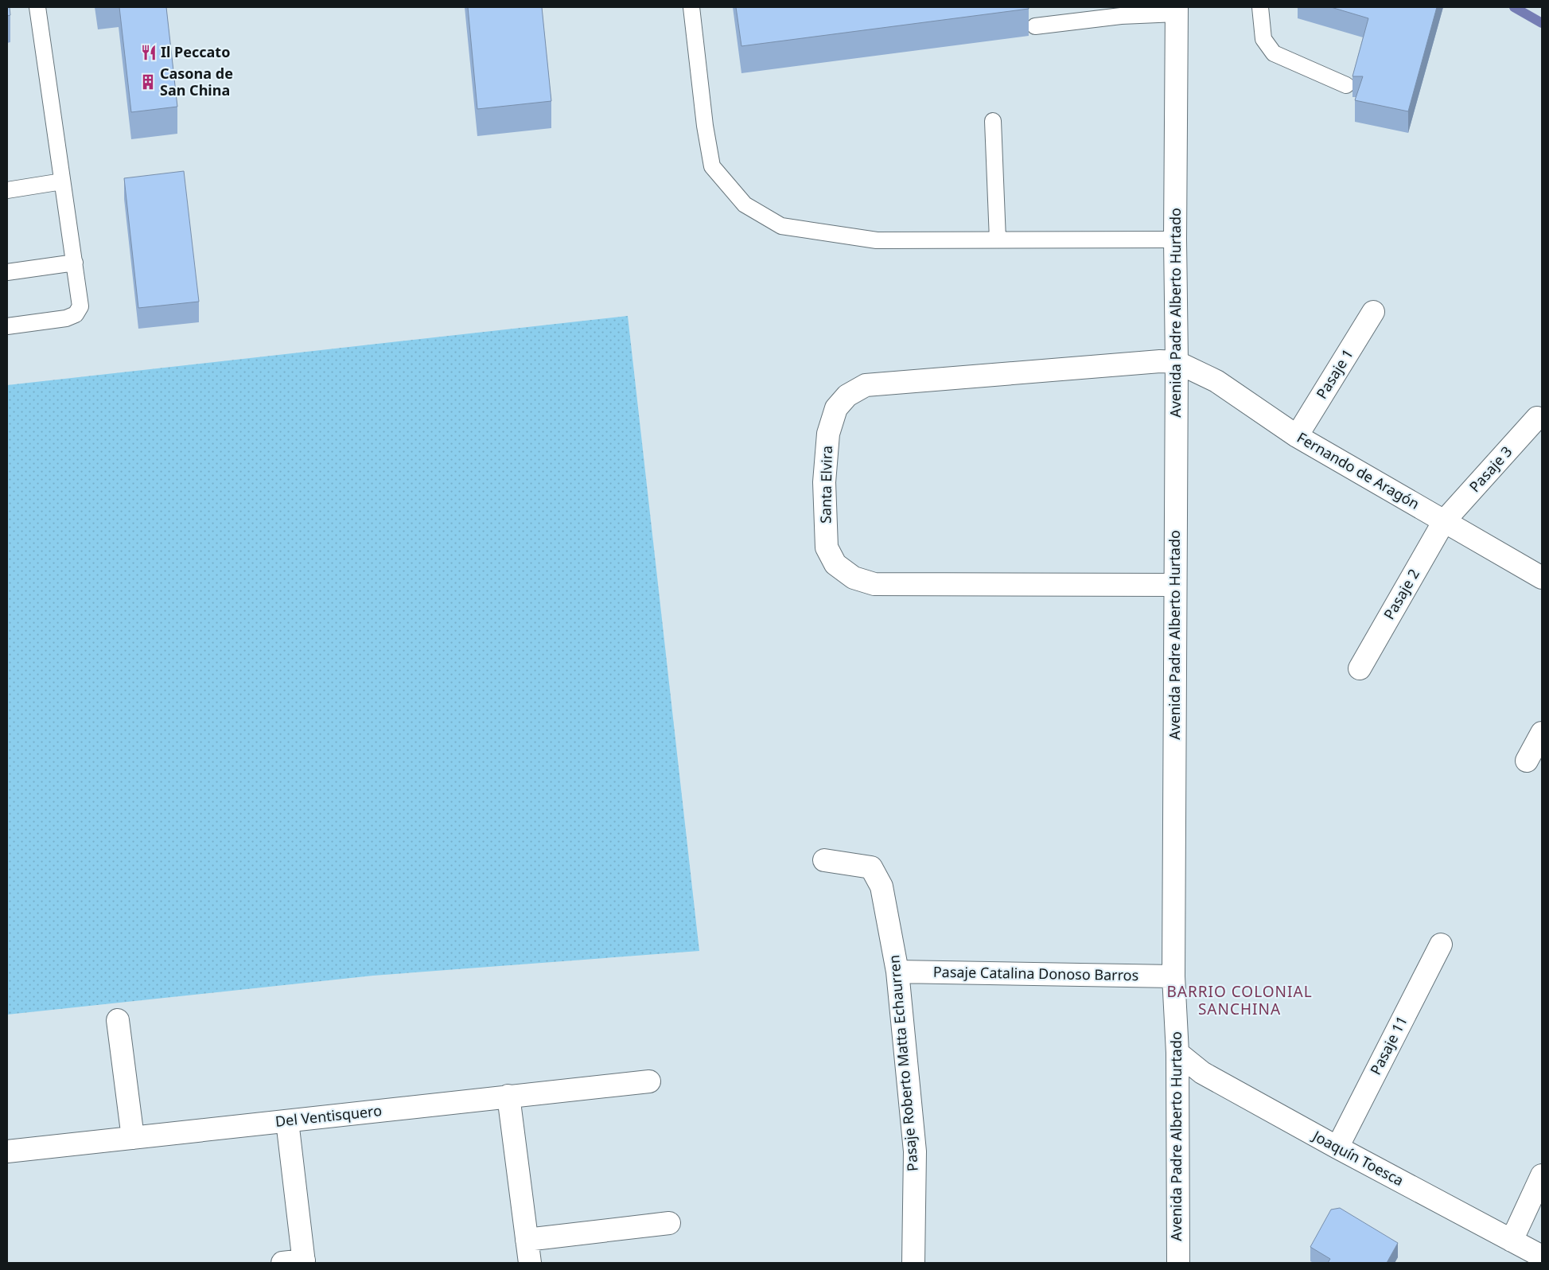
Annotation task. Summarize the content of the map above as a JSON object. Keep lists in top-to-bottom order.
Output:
{
  "streets": {
    "street": [
      "Avenida Padre Alberto Hurtado",
      "Pasaje 1",
      "Pasaje 3",
      "Fernando de Aragón",
      "Santa Elvira",
      "Pasaje 2",
      "Pasaje Catalina Donoso Barros",
      "Pasaje 11",
      "Pasaje Roberto Matta Echaurren",
      "Del Ventisquero",
      "Joaquín Toesca"
    ]
  },
  "crossings": [
    ["Avenida Padre Alberto Hurtado", "Fernando de Aragón"],
    ["Avenida Padre Alberto Hurtado", "Santa Elvira"],
    ["Avenida Padre Alberto Hurtado", "Pasaje Catalina Donoso Barros"],
    ["Avenida Padre Alberto Hurtado", "Joaquín Toesca"],
    ["Pasaje 1", "Fernando de Aragón"],
    ["Pasaje 3", "Fernando de Aragón"],
    ["Pasaje 3", "Pasaje 2"],
    ["Fernando de Aragón", "Santa Elvira"],
    ["Fernando de Aragón", "Pasaje 2"],
    ["Pasaje Catalina Donoso Barros", "Pasaje Roberto Matta Echaurren"],
    ["Pasaje 11", "Joaquín Toesca"]
  ],
  "districts": ["BARRIO COLONIAL SANCHINA"],
  "places": {
    "restaurant": ["Il Peccato"],
    "building": ["Casona de San China"]
  }
}
